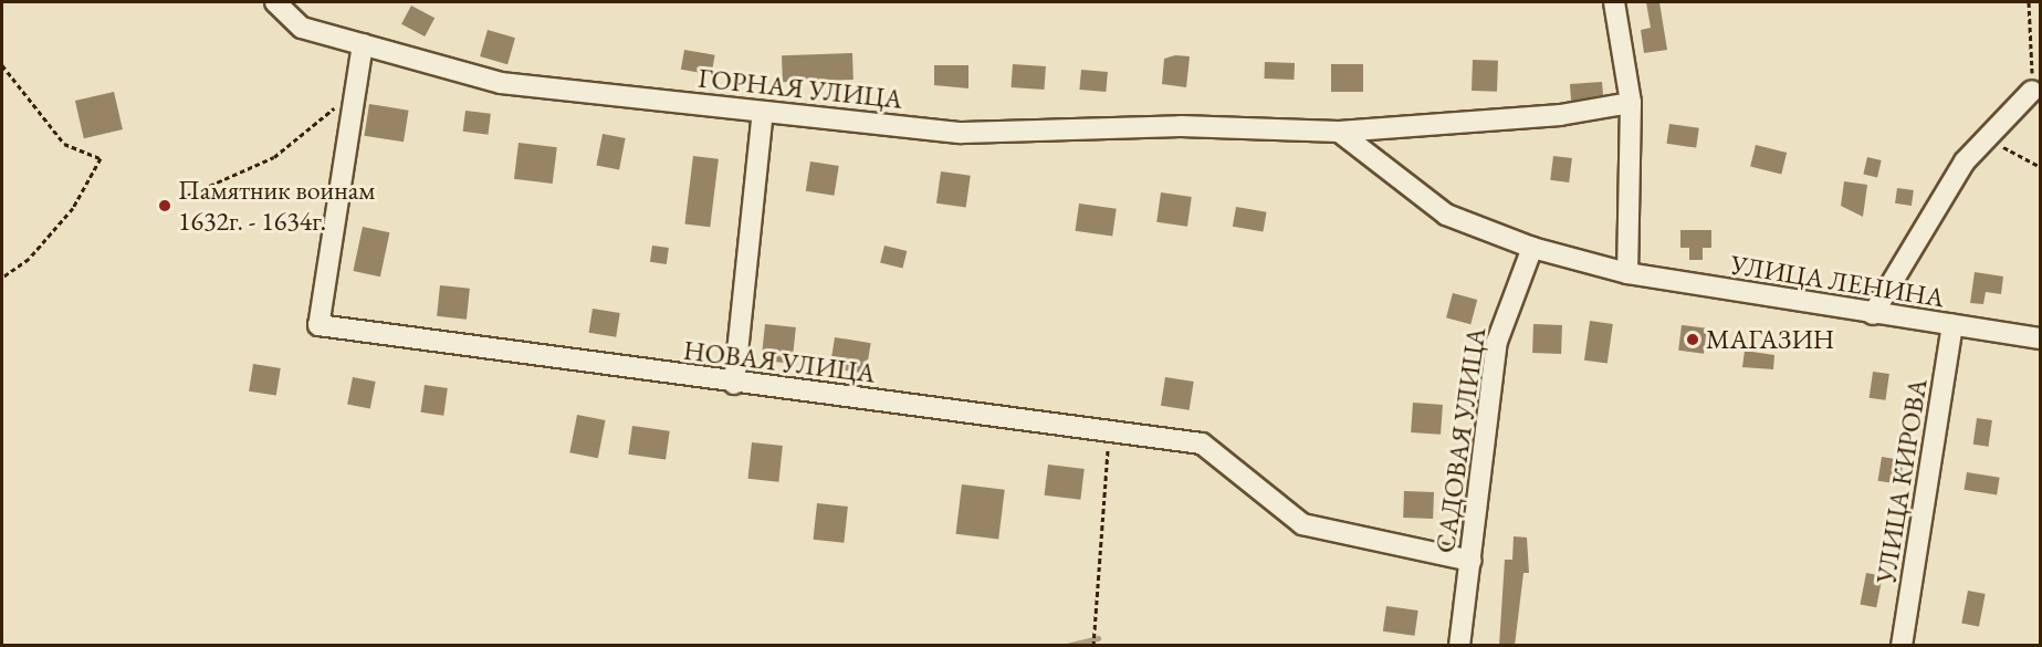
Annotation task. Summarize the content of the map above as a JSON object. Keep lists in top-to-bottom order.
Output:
{
  "streets": {
    "street": [
      "ГОРНАЯ УЛИЦА",
      "УЛИЦА ЛЕНИНА",
      "НОВАЯ УЛИЦА",
      "САДОВАЯ УЛИЦА",
      "УЛИЦА КИРОВА"
    ]
  },
  "crossings": [
    ["ГОРНАЯ УЛИЦА", "УЛИЦА ЛЕНИНА"],
    ["ГОРНАЯ УЛИЦА", "НОВАЯ УЛИЦА"],
    ["УЛИЦА ЛЕНИНА", "САДОВАЯ УЛИЦА"],
    ["УЛИЦА ЛЕНИНА", "УЛИЦА КИРОВА"],
    ["НОВАЯ УЛИЦА", "САДОВАЯ УЛИЦА"]
  ],
  "places": ["Памятник воинам 1632г. - 1634г.", "МАГАЗИН"]
}
